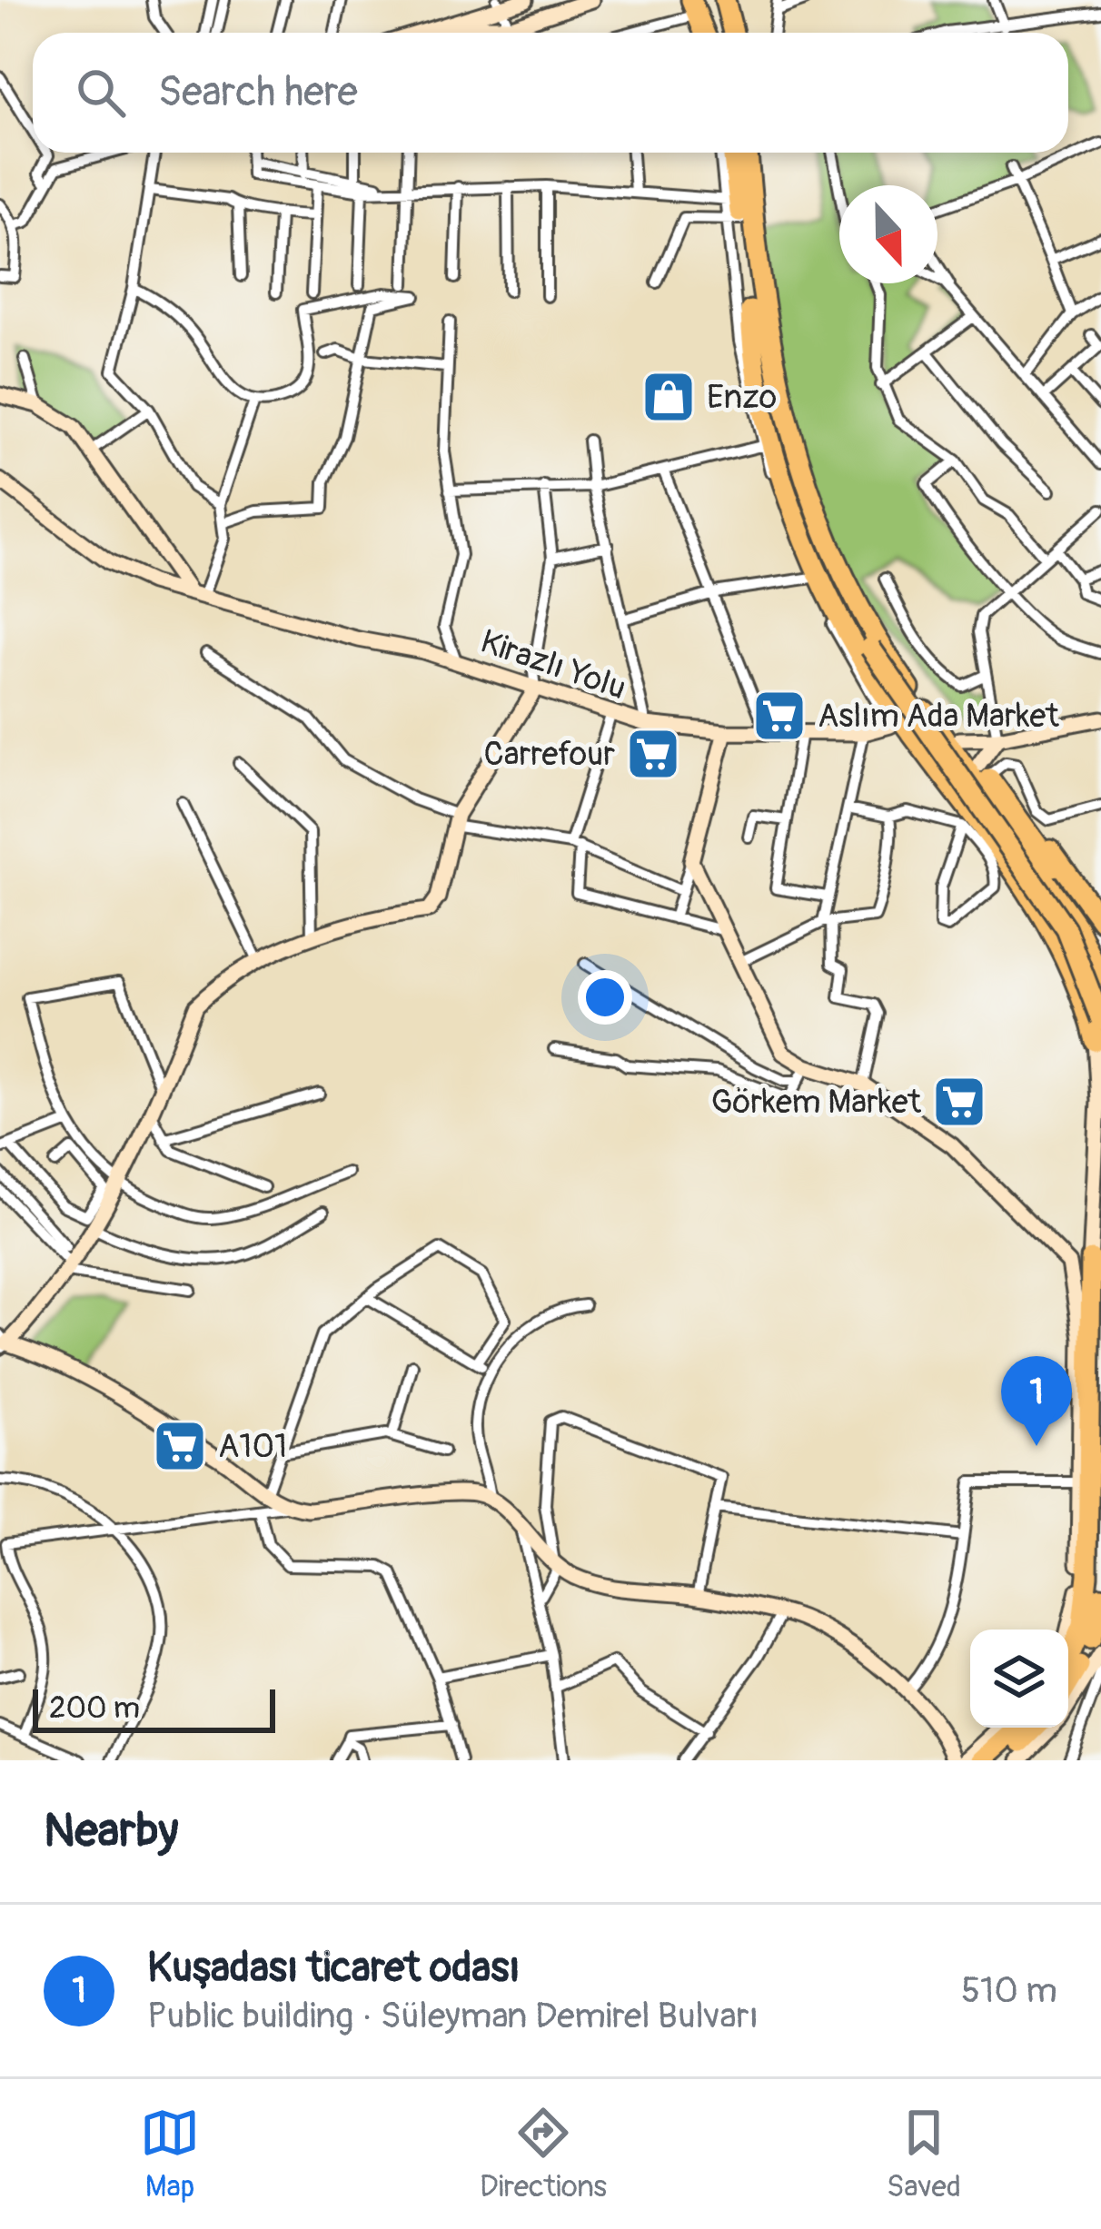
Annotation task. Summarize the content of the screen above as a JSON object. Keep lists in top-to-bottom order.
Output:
{
  "streets": {
    "street": ["Kirazlı Yolu"]
  },
  "places": {
    "shop": ["Enzo"],
    "supermarket": [
      "Aslım Ada Market",
      "Carrefour",
      "Görkem Market",
      "A101"
    ]
  },
  "scale_bar": "200 m",
  "north": "bottom",
  "page": {
    "search": "Search here",
    "pins": "1",
    "scale": "200 m",
    "heading": "Nearby",
    "list": [
      {
        "mark": "1",
        "name": "Kuşadası ticaret odası",
        "note": "Public building · Süleyman Demirel Bulvarı",
        "value": "510 m"
      }
    ],
    "nav": ["Map", "Directions", "Saved"]
  }
}
